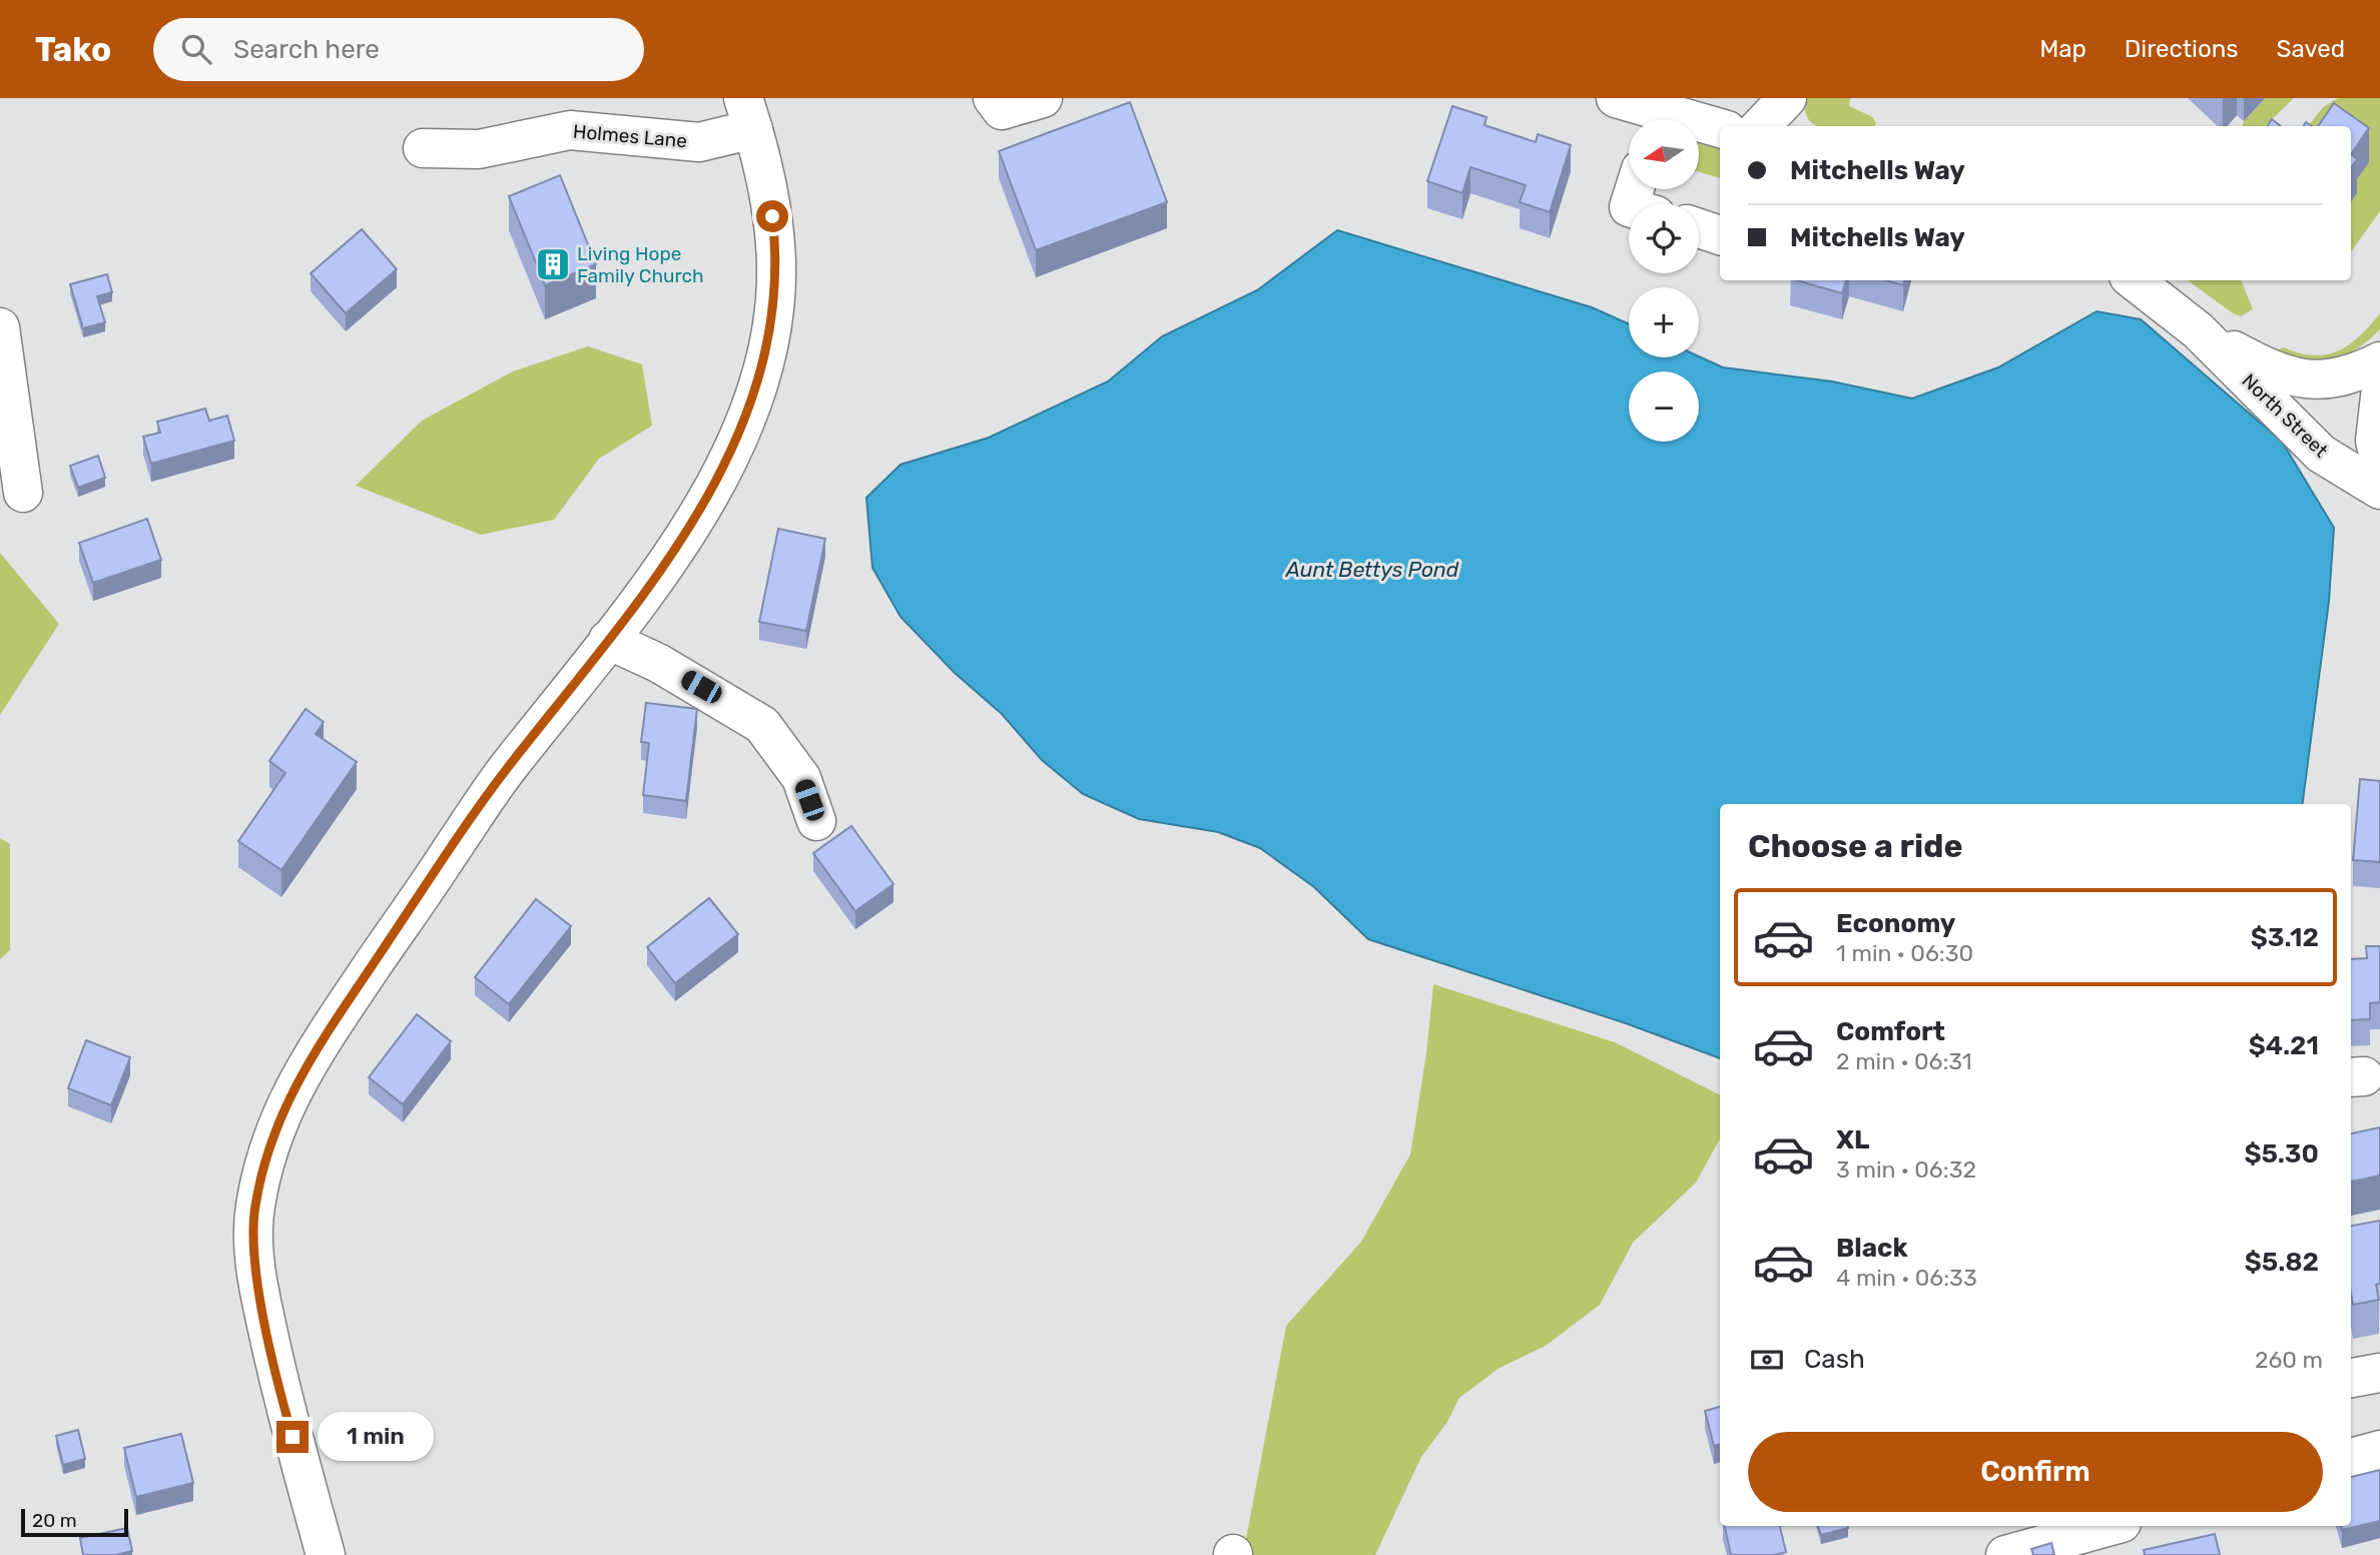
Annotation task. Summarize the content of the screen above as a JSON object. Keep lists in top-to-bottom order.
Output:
{
  "streets": {
    "street": ["Holmes Lane", "North Street"]
  },
  "water": ["Aunt Bettys Pond"],
  "places": {
    "building": ["Living Hope Family Church"]
  },
  "scale_bar": "20 m",
  "north": "left",
  "page": {
    "header": "Tako",
    "search": "Search here",
    "nav": ["Map", "Directions", "Saved"],
    "map_buttons": ["+", "−"],
    "banner": ["Mitchells Way", "Mitchells Way"],
    "heading": "Choose a ride",
    "list": [
      {
        "name": "Economy",
        "note": "1 min · 06:30",
        "value": "$3.12"
      },
      {
        "name": "Comfort",
        "note": "2 min · 06:31",
        "value": "$4.21"
      },
      {
        "name": "XL",
        "note": "3 min · 06:32",
        "value": "$5.30"
      },
      {
        "name": "Black",
        "note": "4 min · 06:33",
        "value": "$5.82"
      }
    ],
    "pay": ["Cash", "260 m"],
    "bubble": "1 min",
    "buttons": "Confirm",
    "scale": "20 m"
  }
}
